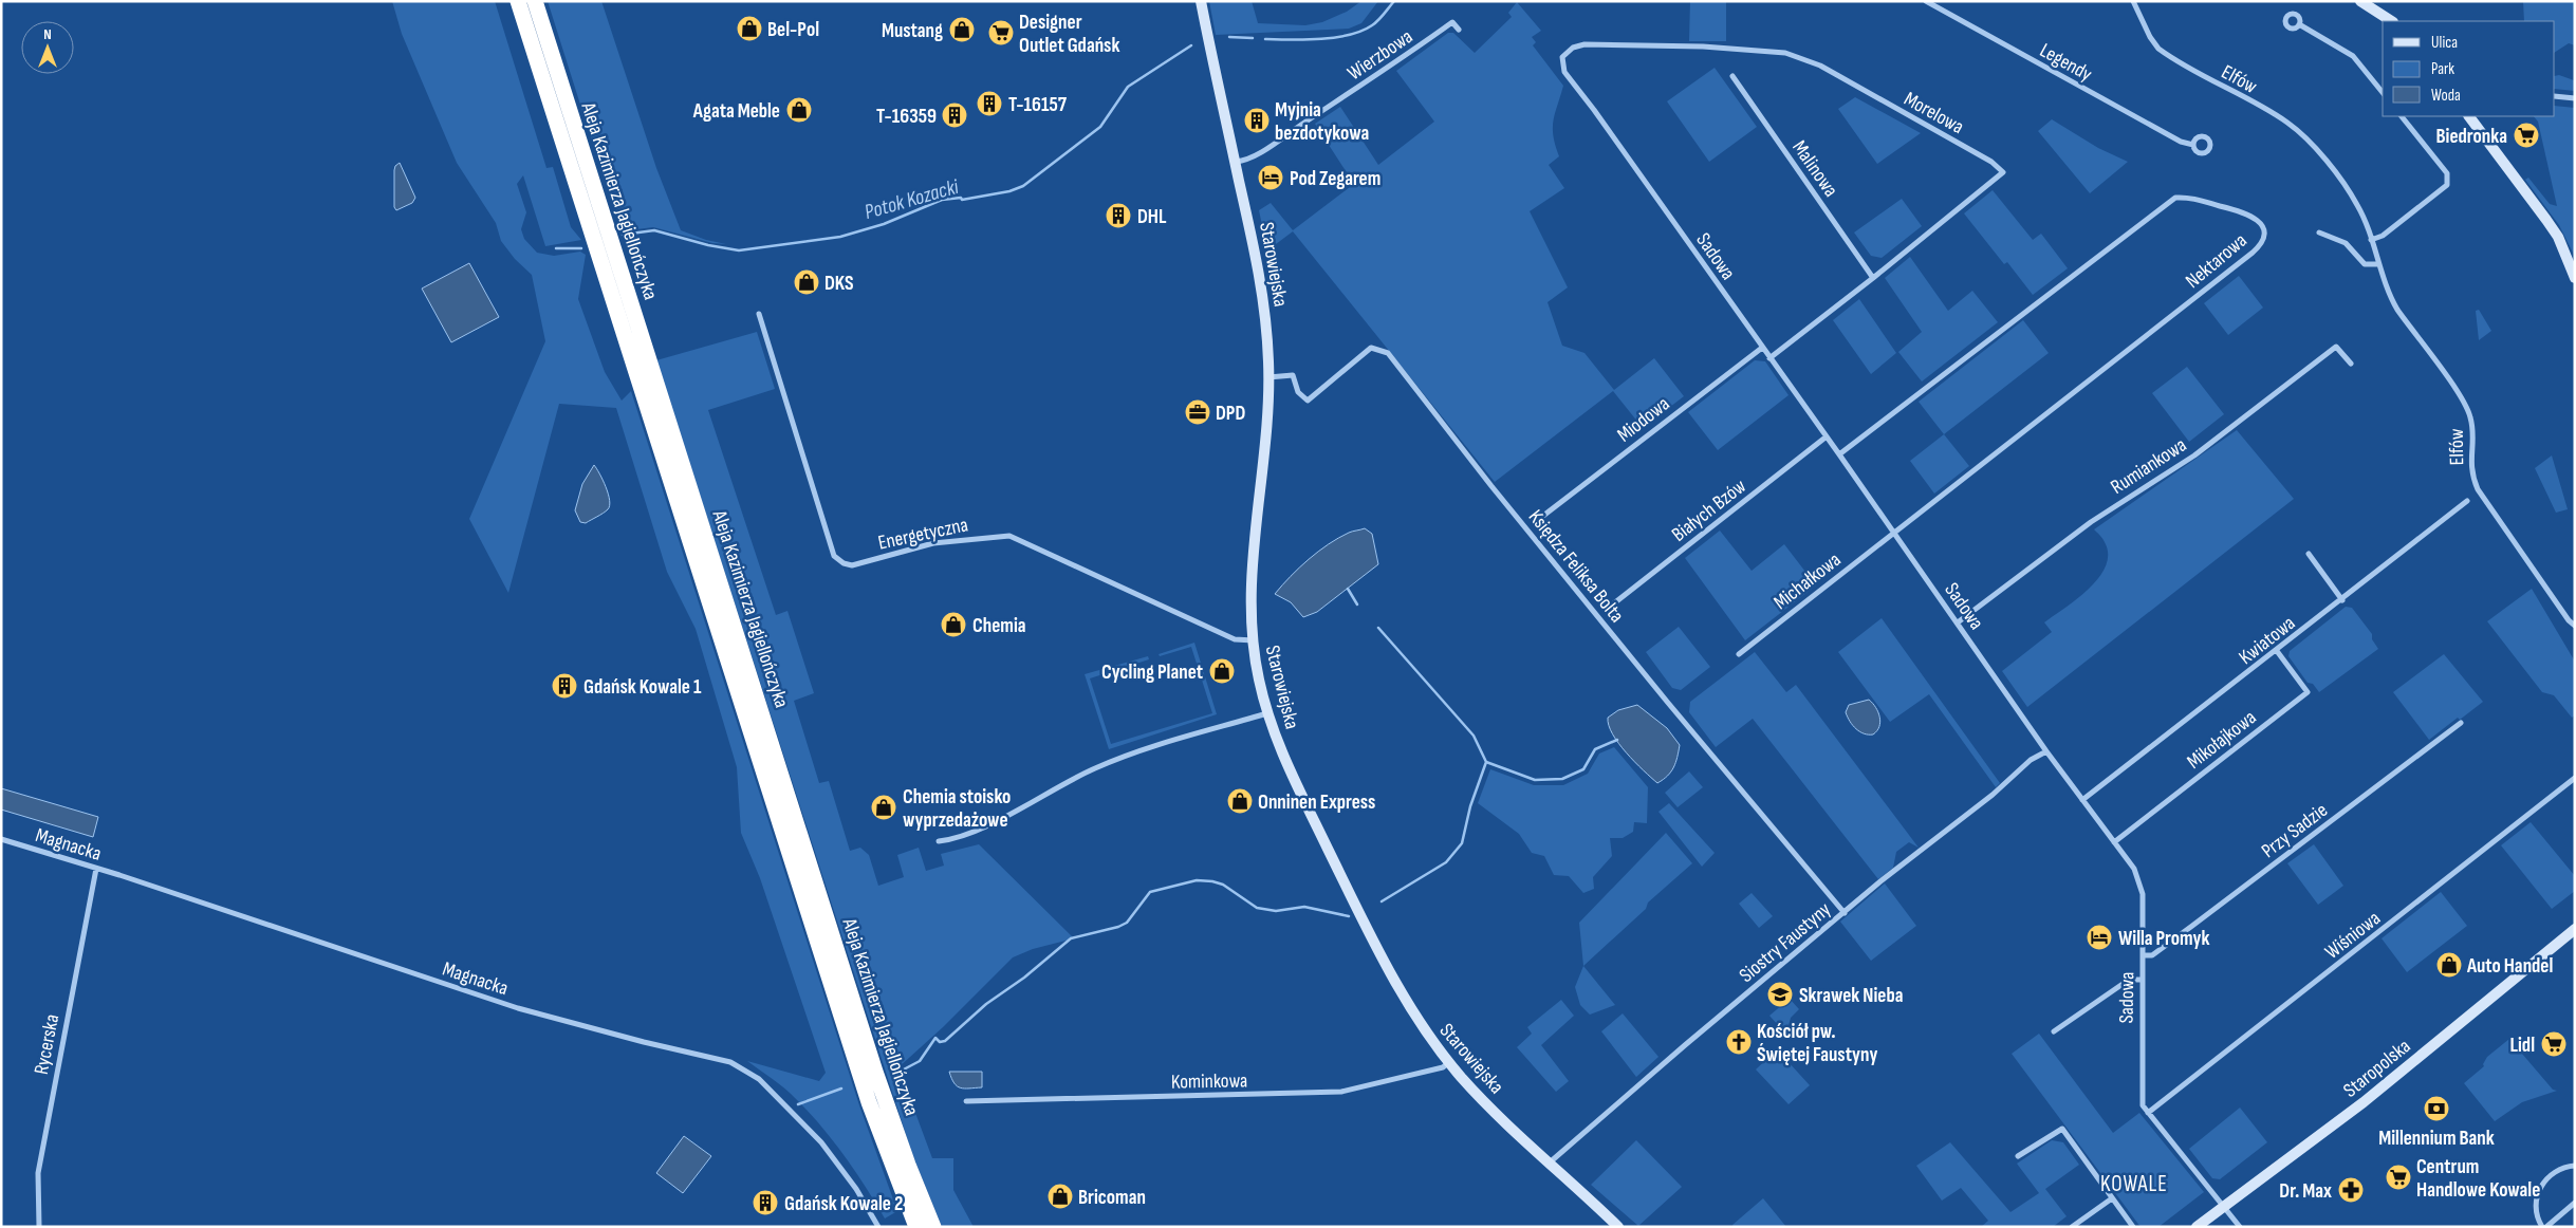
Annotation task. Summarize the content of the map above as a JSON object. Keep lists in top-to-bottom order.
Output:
{
  "streets": {
    "highway": ["Aleja Kazimierza Jagiellończyka"],
    "street": [
      "Wierzbowa",
      "Legendy",
      "Elfów",
      "Morelowa",
      "Malinowa",
      "Sadowa",
      "Nektarowa",
      "Starowiejska",
      "Miodowa",
      "Rumiankowa",
      "Białych Bzów",
      "Energetyczna",
      "Księdza Feliksa Bolta",
      "Michałkowa",
      "Kwiatowa",
      "Mikołajkowa",
      "Przy Sadzie",
      "Magnacka",
      "Wiśniowa",
      "Siostry Faustyny",
      "Rycerska",
      "Staropolska",
      "Kominkowa"
    ]
  },
  "crossings": [
    ["Wierzbowa", "Starowiejska"],
    ["Morelowa", "Malinowa"],
    ["Morelowa", "Sadowa"],
    ["Sadowa", "Nektarowa"],
    ["Sadowa", "Miodowa"],
    ["Sadowa", "Rumiankowa"],
    ["Sadowa", "Białych Bzów"],
    ["Sadowa", "Michałkowa"],
    ["Sadowa", "Kwiatowa"],
    ["Sadowa", "Mikołajkowa"],
    ["Sadowa", "Przy Sadzie"],
    ["Sadowa", "Wiśniowa"],
    ["Sadowa", "Siostry Faustyny"],
    ["Sadowa", "Staropolska"],
    ["Nektarowa", "Michałkowa"],
    ["Starowiejska", "Energetyczna"],
    ["Starowiejska", "Księdza Feliksa Bolta"],
    ["Starowiejska", "Siostry Faustyny"],
    ["Starowiejska", "Kominkowa"],
    ["Księdza Feliksa Bolta", "Siostry Faustyny"],
    ["Kwiatowa", "Mikołajkowa"],
    ["Magnacka", "Rycerska"]
  ],
  "districts": ["KOWALE"],
  "water": ["Potok Kozacki"],
  "places": {
    "shop": [
      "Bel-Pol",
      "Mustang",
      "Agata Meble",
      "DKS",
      "Chemia",
      "Cycling Planet",
      "Onninen Express",
      "Chemia stoisko wyprzedażowe",
      "Auto Handel",
      "Bricoman"
    ],
    "supermarket": [
      "Designer Outlet Gdańsk",
      "Biedronka",
      "Lidl",
      "Centrum Handlowe Kowale"
    ],
    "building": [
      "T-16157",
      "T-16359",
      "Myjnia bezdotykowa",
      "DHL",
      "Gdańsk Kowale 1",
      "Gdańsk Kowale 2"
    ],
    "hotel": ["Pod Zegarem", "Willa Promyk"],
    "office": ["DPD"],
    "school or university": ["Skrawek Nieba"],
    "church": ["Kościół pw. Świętej Faustyny"],
    "bank": ["Millennium Bank"],
    "pharmacy": ["Dr. Max"]
  },
  "legend": ["Ulica", "Park", "Woda"],
  "north": "top"
}
